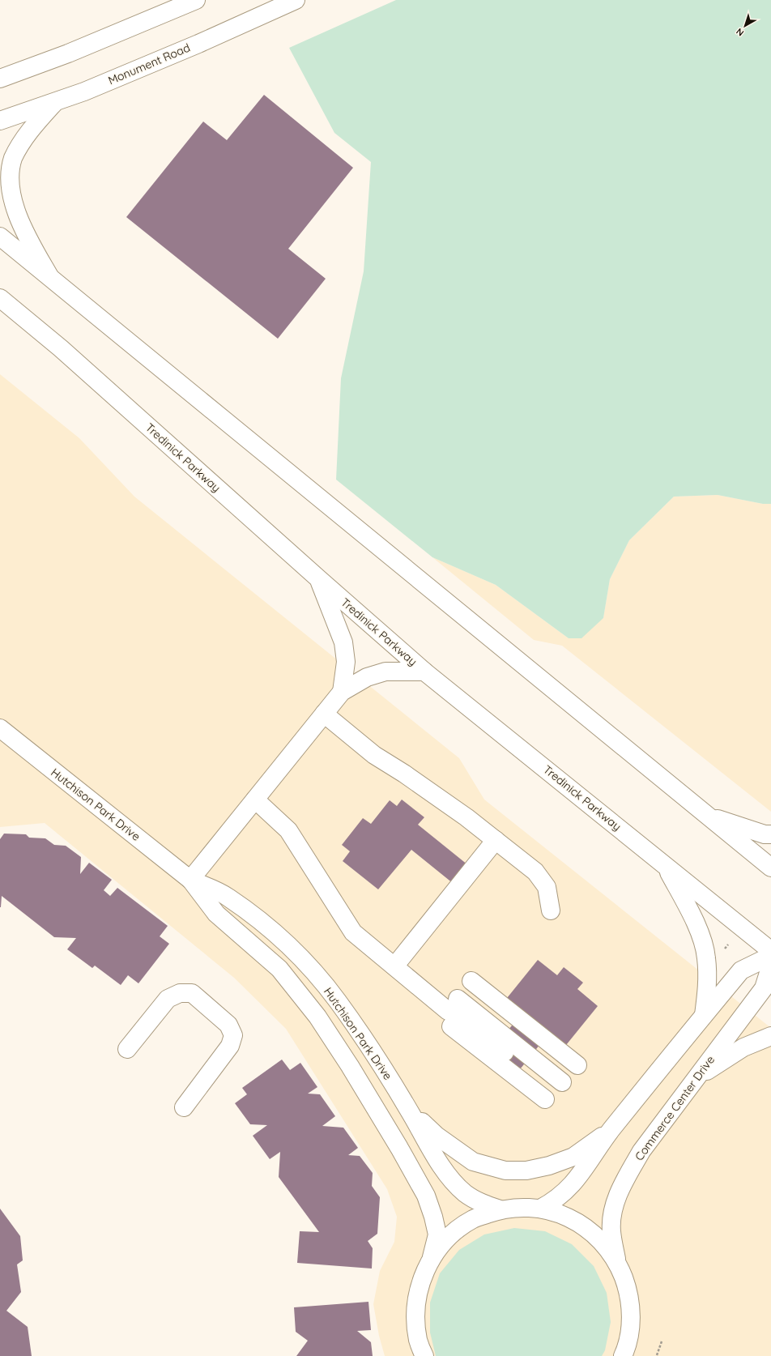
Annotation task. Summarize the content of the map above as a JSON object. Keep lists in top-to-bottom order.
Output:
{
  "streets": {
    "street": [
      "Monument Road",
      "Tredinick Parkway",
      "Hutchison Park Drive",
      "Commerce Center Drive"
    ]
  },
  "north": "bottom left"
}
